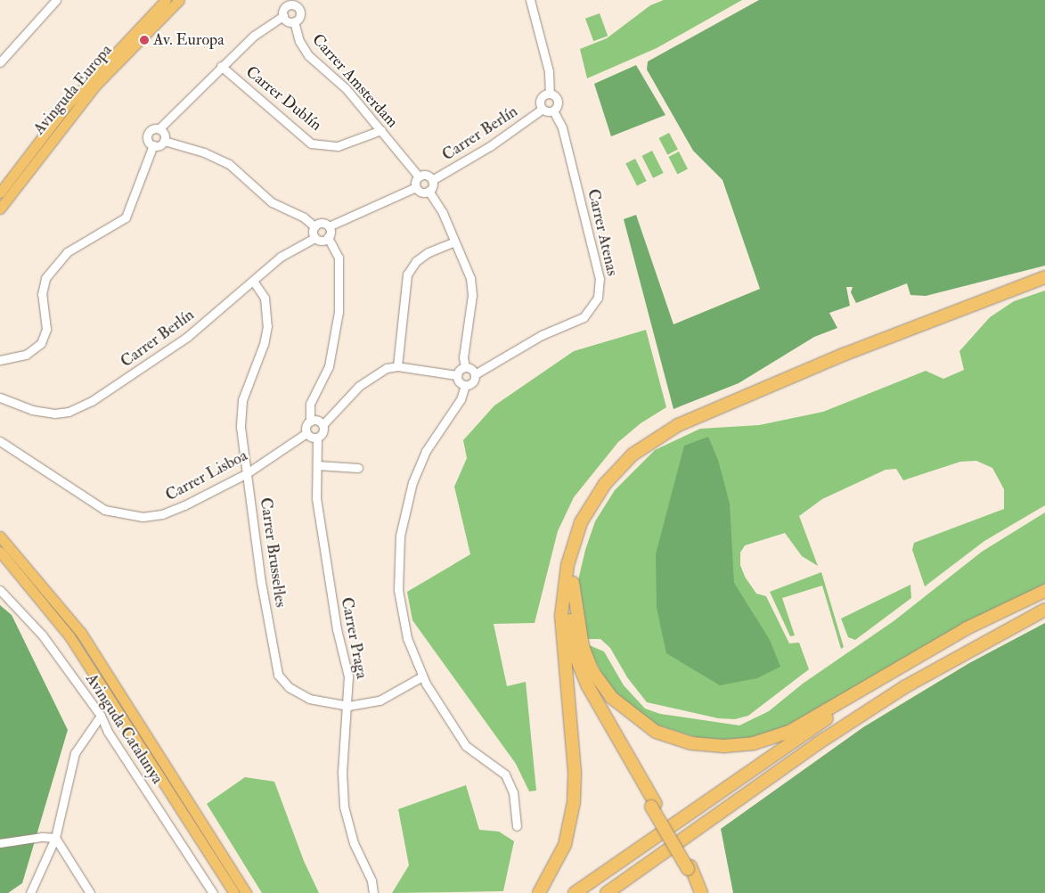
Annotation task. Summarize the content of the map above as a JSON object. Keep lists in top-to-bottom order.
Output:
{
  "streets": {
    "main road": ["Avinguda Europa"],
    "street": [
      "Carrer Amsterdam",
      "Carrer Dublín",
      "Carrer Berlín",
      "Carrer Atenas",
      "Carrer Lisboa",
      "Carrer Brussel·les",
      "Carrer Praga",
      "Avinguda Catalunya"
    ]
  },
  "crossings": [
    ["Carrer Amsterdam", "Carrer Dublín"],
    ["Carrer Amsterdam", "Carrer Berlín"],
    ["Carrer Berlín", "Carrer Atenas"],
    ["Carrer Berlín", "Carrer Brussel·les"],
    ["Carrer Lisboa", "Carrer Brussel·les"],
    ["Carrer Lisboa", "Carrer Praga"],
    ["Carrer Brussel·les", "Carrer Praga"]
  ],
  "places": ["Av. Europa"]
}
